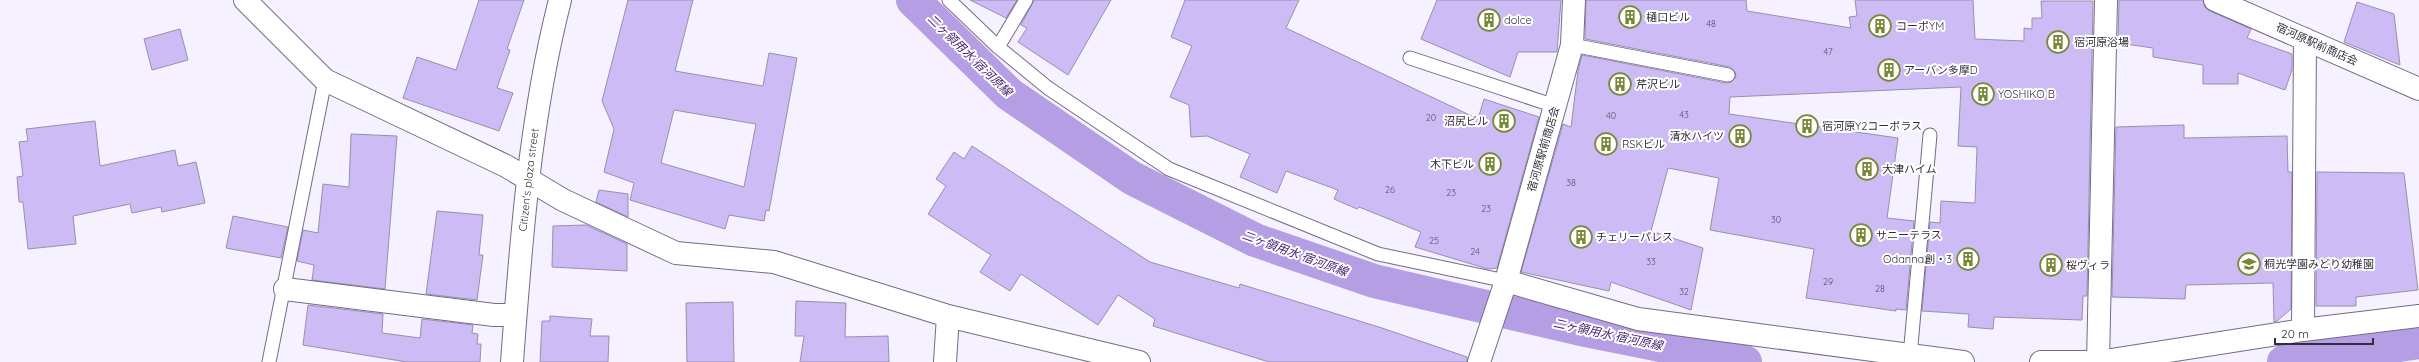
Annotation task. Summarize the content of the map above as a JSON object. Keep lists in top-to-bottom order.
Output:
{
  "streets": {
    "street": ["宿河原駅前商店会", "Citizen's plaza street"]
  },
  "water": ["二ヶ領用水 宿河原線"],
  "places": {
    "building": [
      "樋口ビル",
      "dolce",
      "コーポYM",
      "宿河原浴場",
      "アーバン多摩D",
      "芹沢ビル",
      "YOSHIKO B",
      "沼尻ビル",
      "宿河原Y2コーポラス",
      "清水ハイツ",
      "RSKビル",
      "木下ビル",
      "大津ハイム",
      "サニーテラス",
      "チェリーパレス",
      "Odanna創・3",
      "桜ヴィラ"
    ],
    "school or university": ["桐光学園みどり幼稚園"]
  },
  "house_numbers": [
    "48",
    "47",
    "43",
    "40",
    "20",
    "38",
    "26",
    "23",
    "23",
    "30",
    "25",
    "24",
    "33",
    "29",
    "28",
    "32"
  ],
  "scale_bar": "20 m"
}
